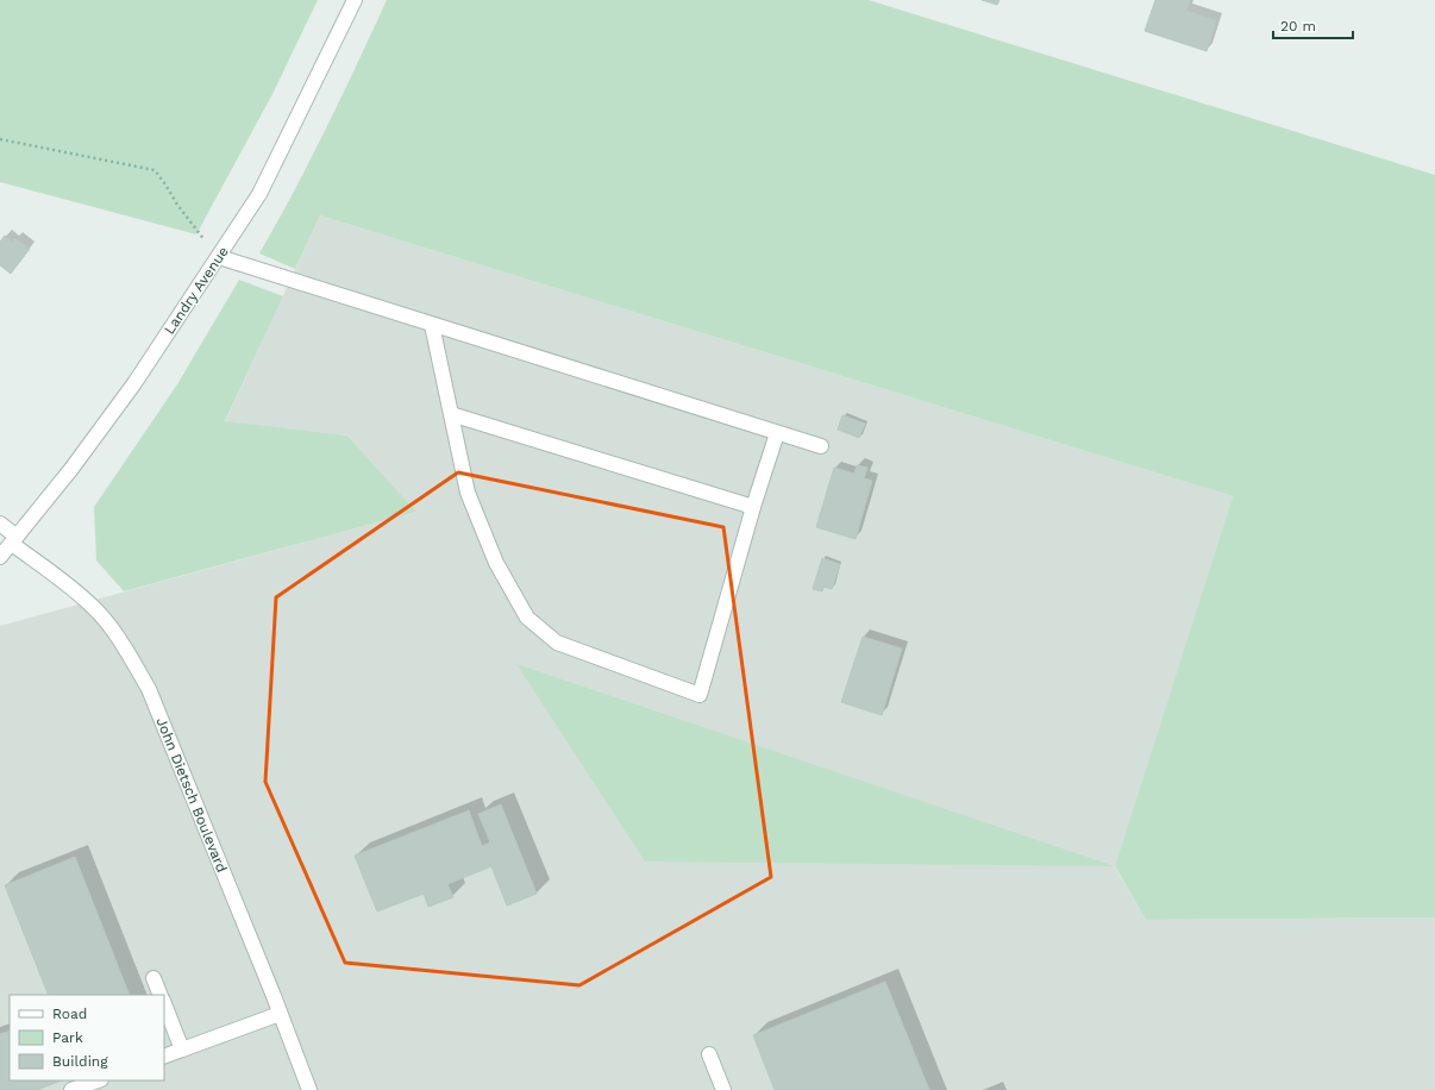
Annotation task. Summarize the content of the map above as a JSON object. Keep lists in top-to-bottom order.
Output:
{
  "streets": {
    "street": ["Landry Avenue", "John Dietsch Boulevard"]
  },
  "crossings": [
    ["Landry Avenue", "John Dietsch Boulevard"]
  ],
  "legend": ["Road", "Park", "Building"],
  "scale_bar": "20 m"
}
